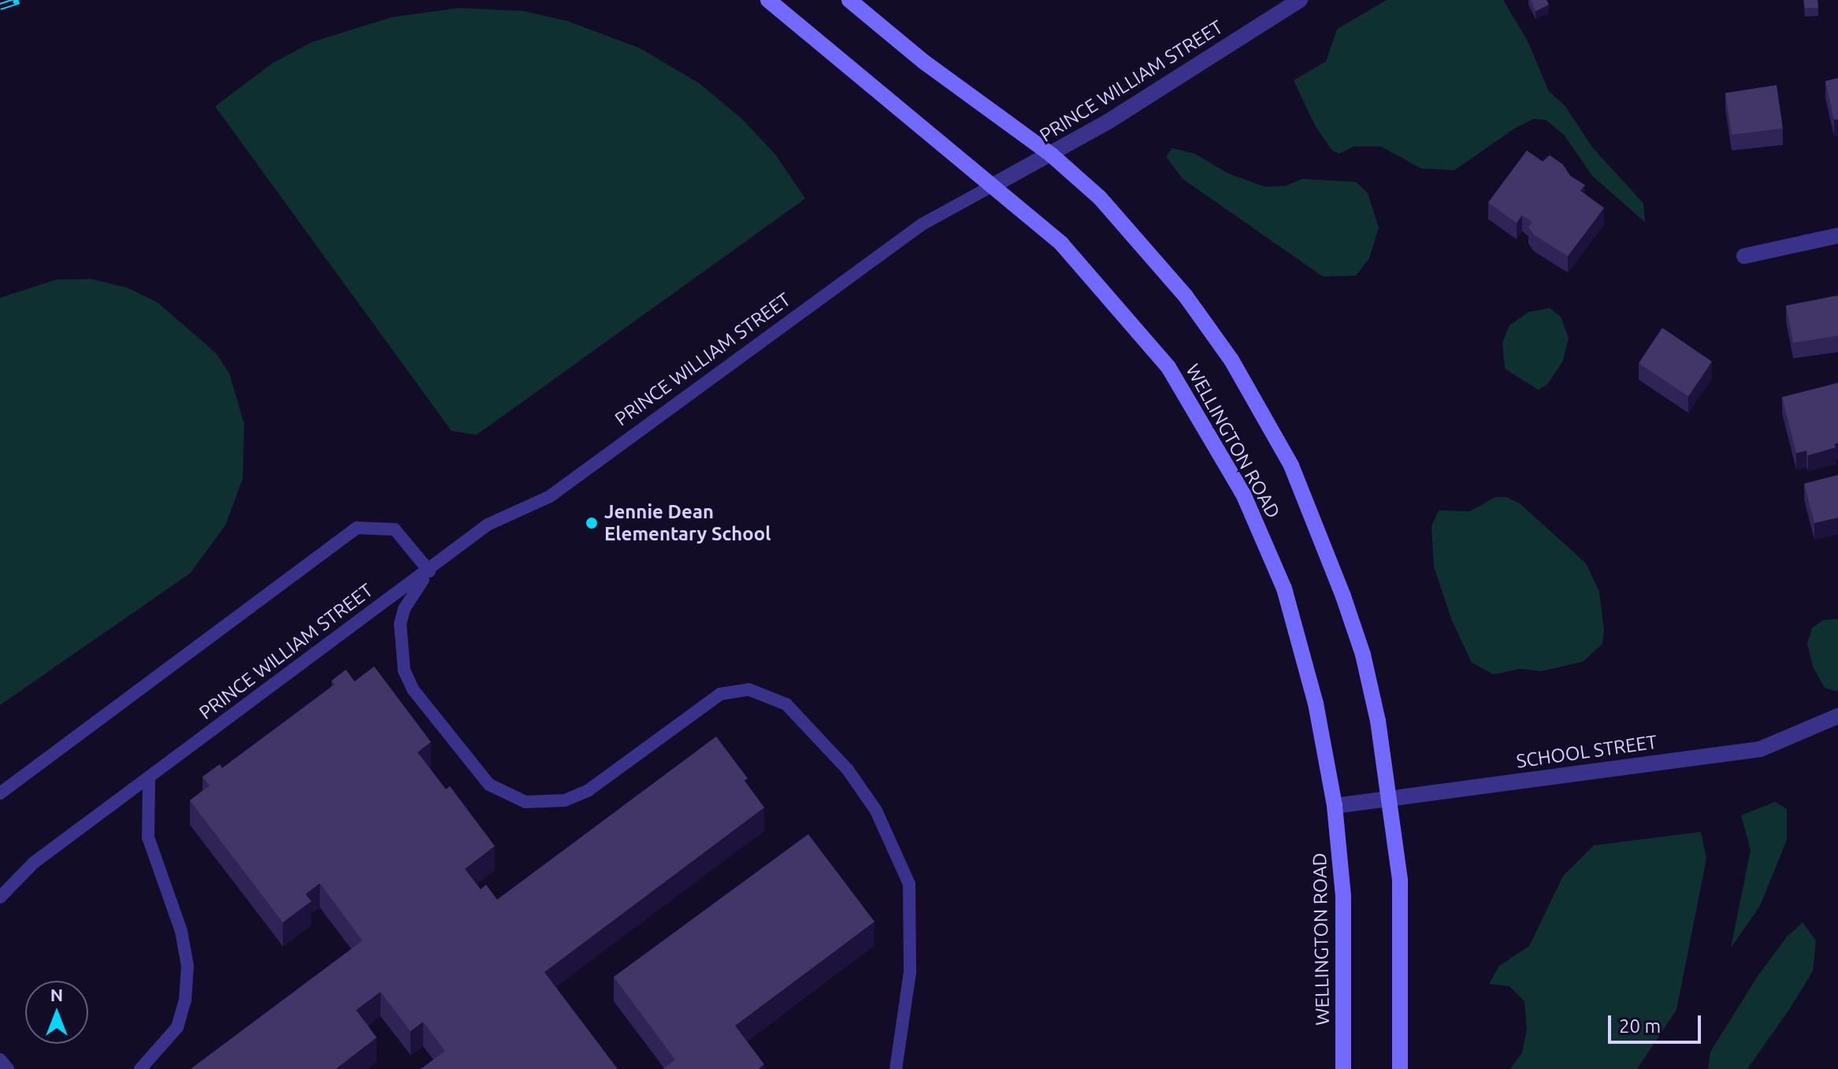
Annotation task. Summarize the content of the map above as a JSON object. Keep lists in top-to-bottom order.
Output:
{
  "streets": {
    "main road": ["WELLINGTON ROAD"],
    "street": ["PRINCE WILLIAM STREET", "SCHOOL STREET"]
  },
  "crossings": [
    ["PRINCE WILLIAM STREET", "WELLINGTON ROAD"],
    ["WELLINGTON ROAD", "SCHOOL STREET"]
  ],
  "places": ["Jennie Dean Elementary School"],
  "scale_bar": "20 m",
  "north": "top"
}
